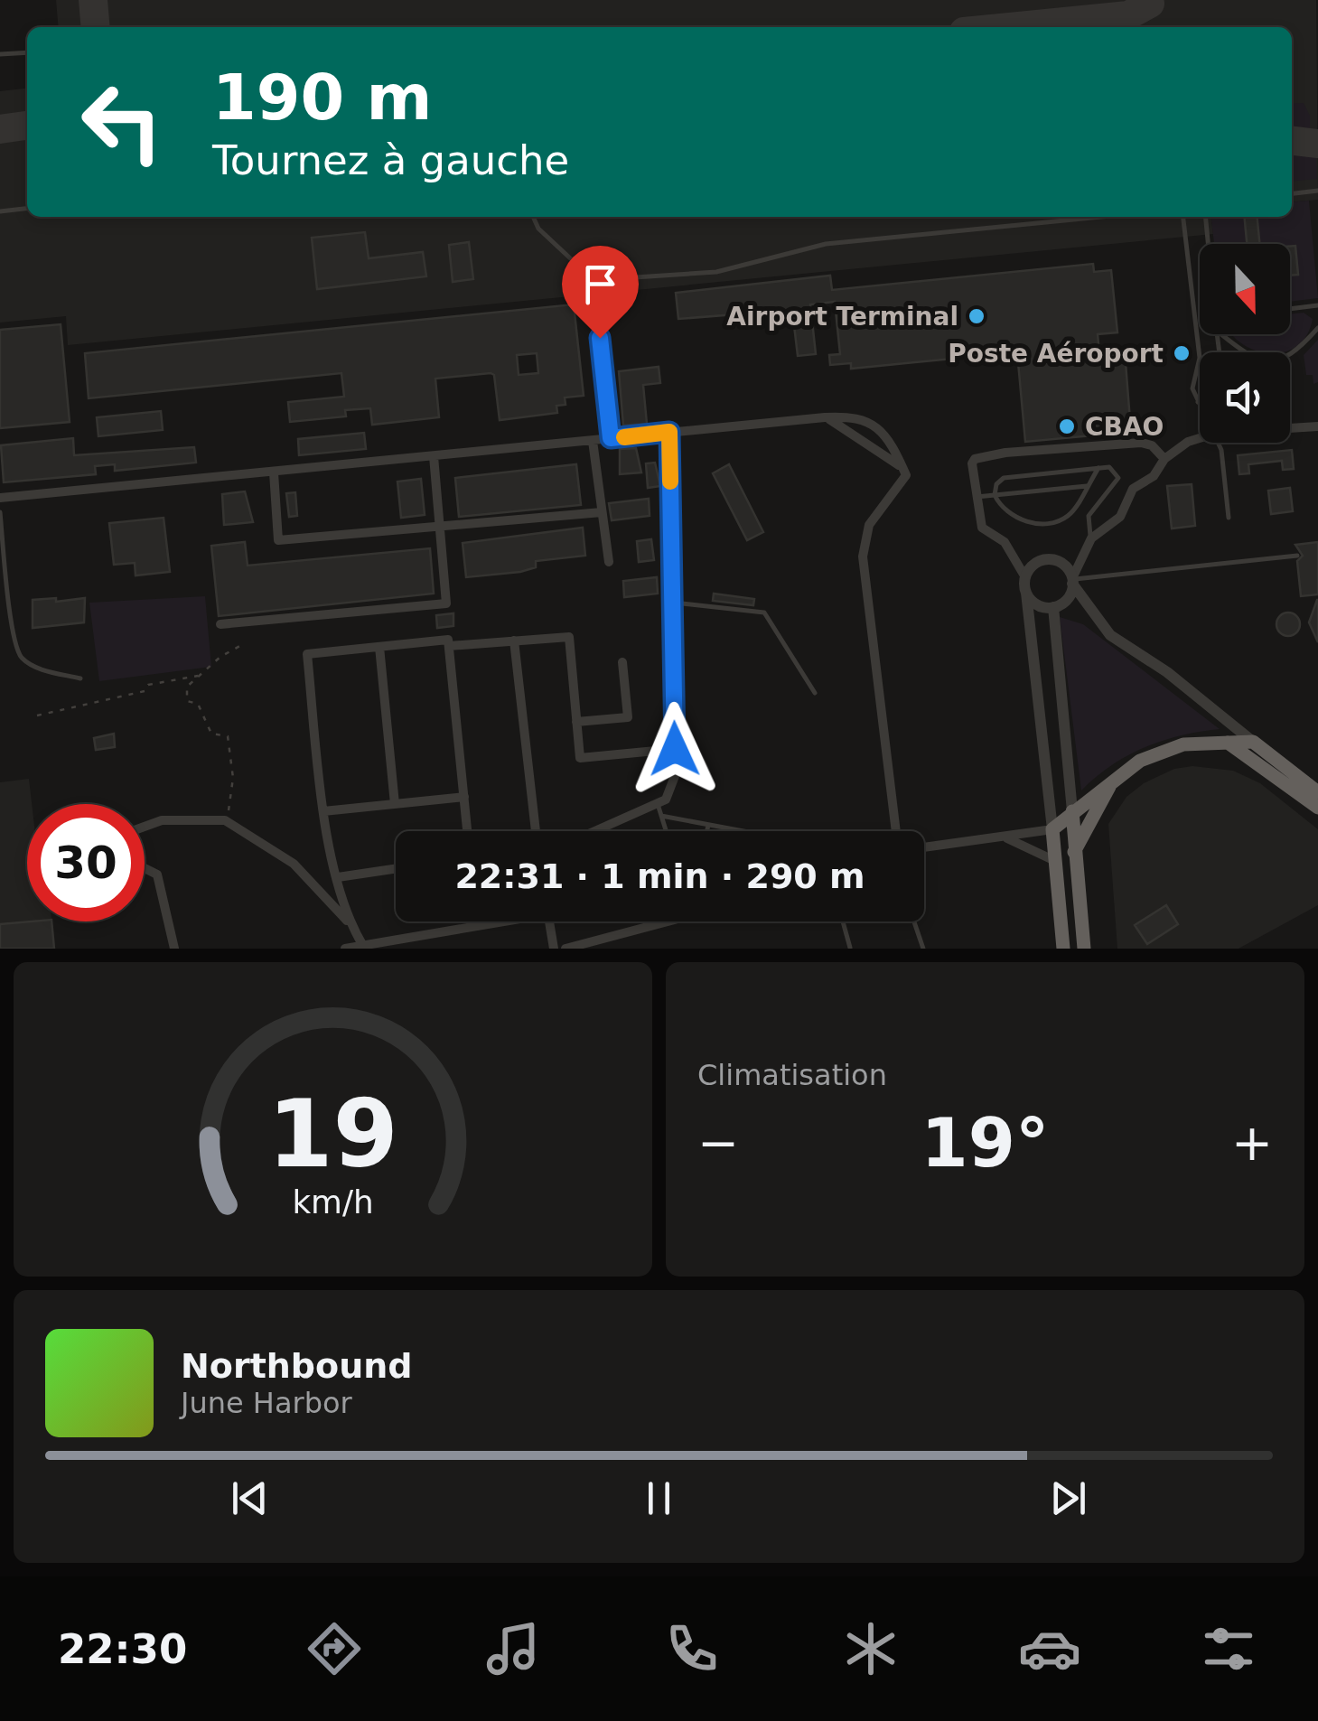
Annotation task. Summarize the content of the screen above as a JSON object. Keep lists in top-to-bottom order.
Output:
{
  "places": ["Airport Terminal", "Poste Aéroport", "CBAO"],
  "north": "bottom",
  "page": {
    "turn": ["190 m", "Tournez à gauche"],
    "limit": "30",
    "trip": "22:31 · 1 min · 290 m",
    "tile": "Climatisation",
    "heat": ["−", "19°", "+"],
    "song": ["Northbound", "June Harbor"],
    "tabs": "22:30",
    "gauge": ["19", "km/h"]
  }
}
